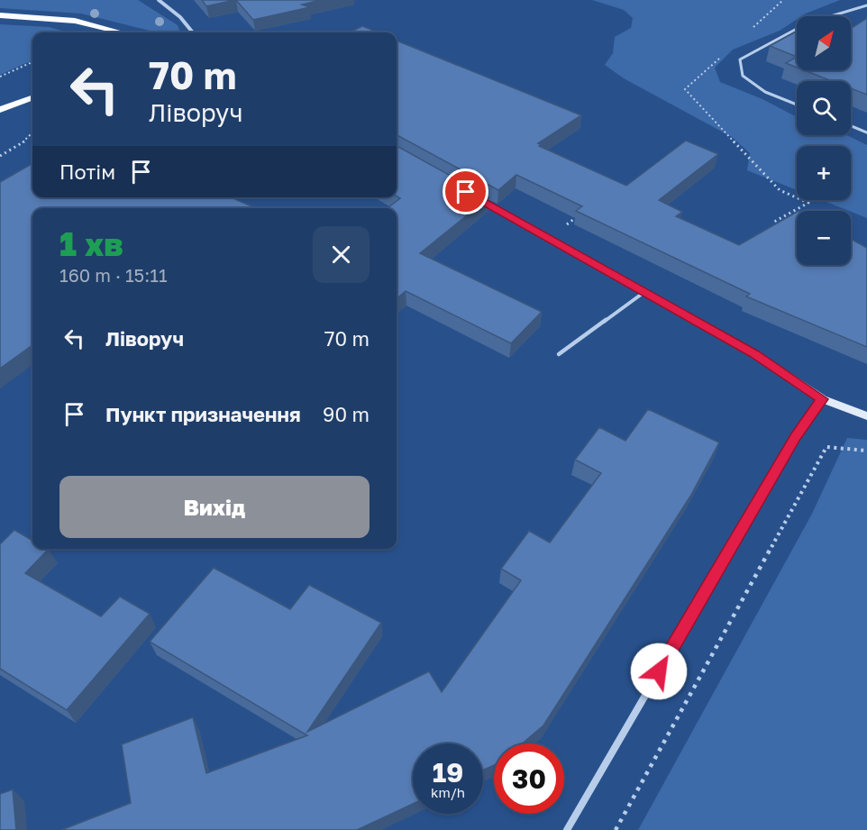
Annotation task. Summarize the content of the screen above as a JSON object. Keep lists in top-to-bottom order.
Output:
{
  "north": "top right",
  "page": {
    "map_buttons": ["+", "−"],
    "turn": ["70 m", "Ліворуч"],
    "then": "Потім",
    "heading": ["1 хв", "160 m · 15:11"],
    "list": [
      {
        "name": "Ліворуч",
        "value": "70 m"
      },
      {
        "name": "Пункт призначення",
        "value": "90 m"
      }
    ],
    "buttons": "Вихід",
    "speed": "19 km/h",
    "limit": "30"
  }
}
